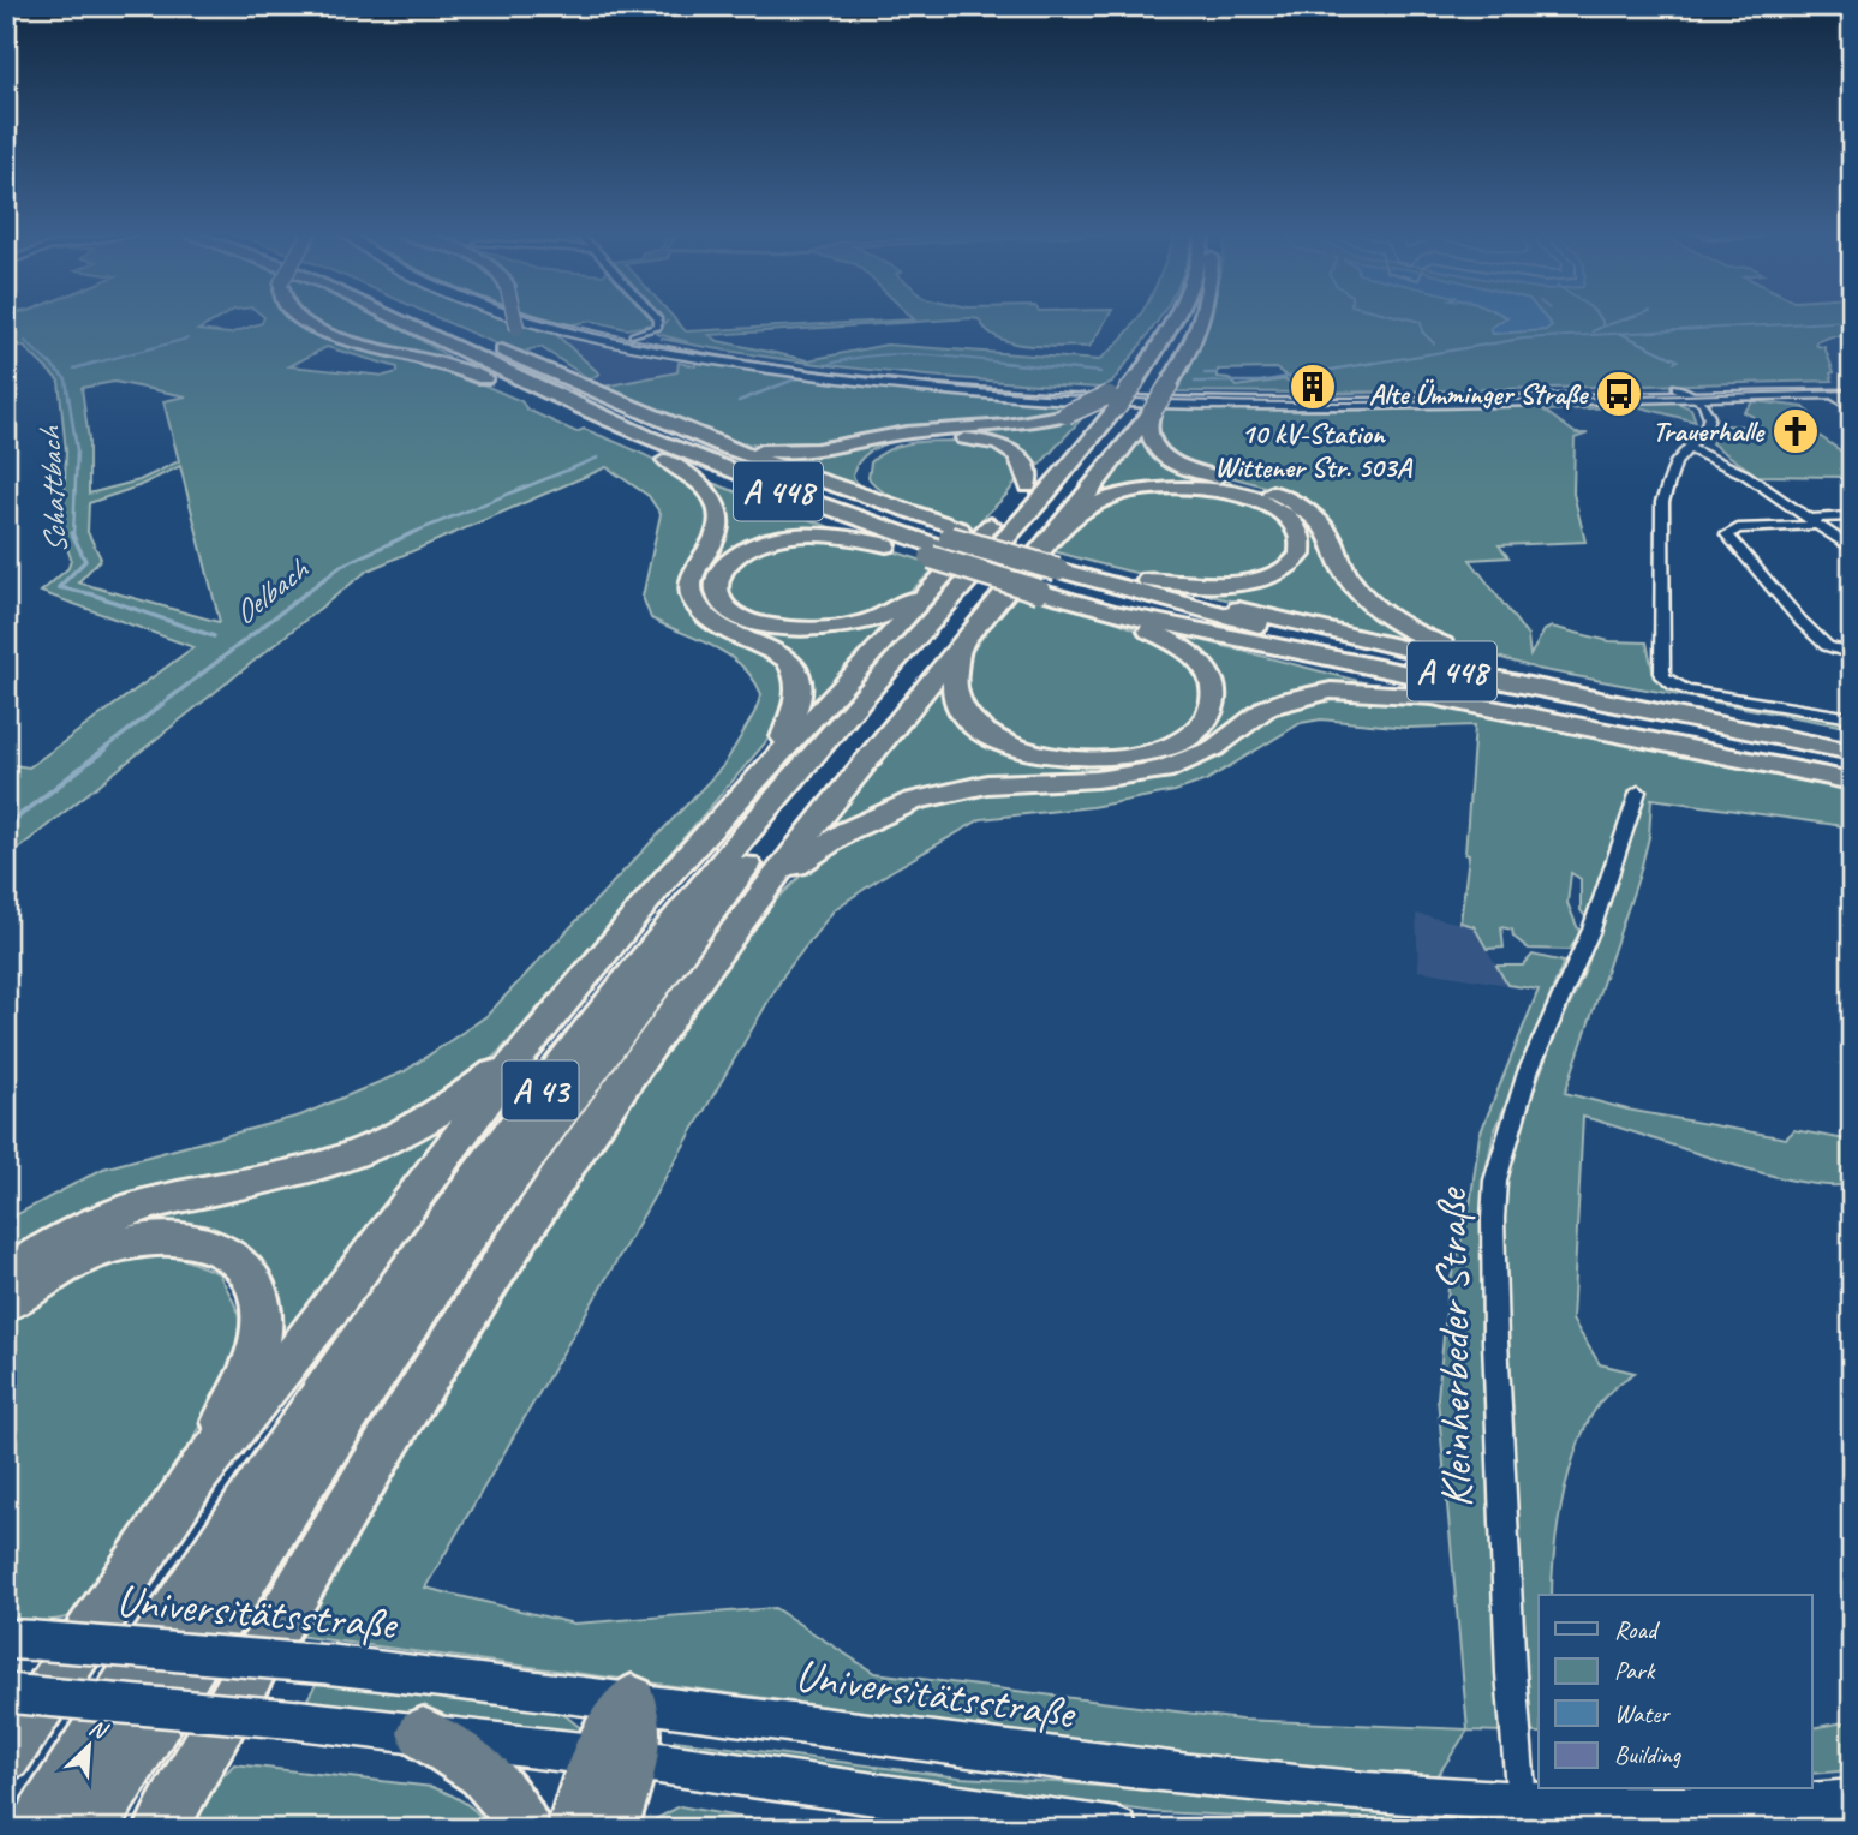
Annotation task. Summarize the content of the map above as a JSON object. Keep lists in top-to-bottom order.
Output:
{
  "streets": {
    "highway": ["A 448", "A 43"],
    "main road": ["Universitätsstraße"],
    "street": ["Kleinherbeder Straße"]
  },
  "crossings": [
    ["Kleinherbeder Straße", "Universitätsstraße"]
  ],
  "water": ["Schattbach", "Oelbach"],
  "places": {
    "building": ["10 kV-Station Wittener Str. 503A"],
    "bus stop": ["Alte Ümminger Straße"],
    "church": ["Trauerhalle"]
  },
  "legend": [
    "Road",
    "Park",
    "Water",
    "Building"
  ],
  "north": "top right"
}
